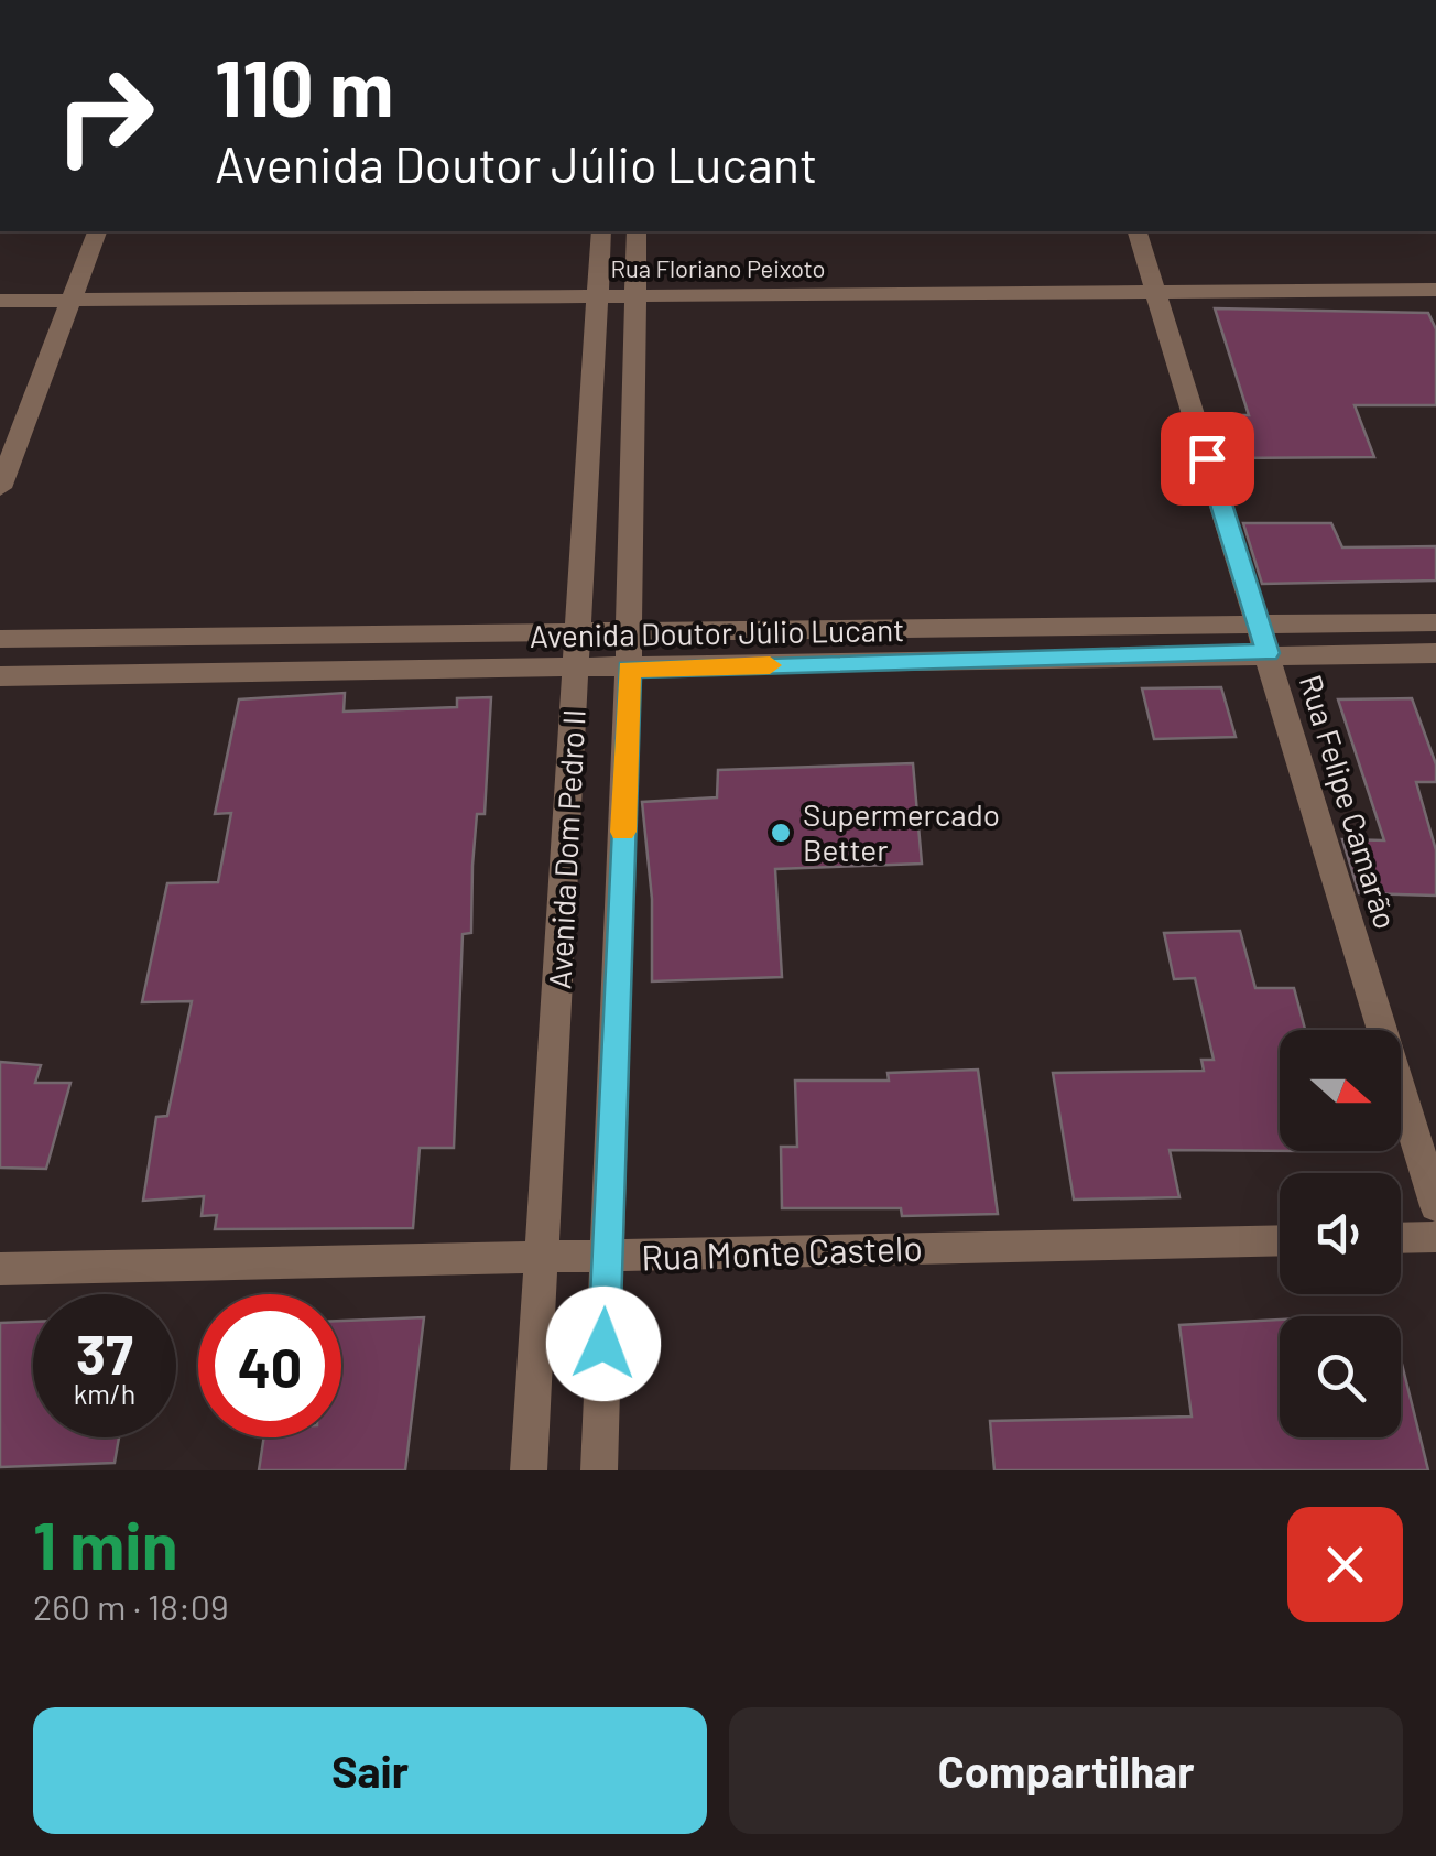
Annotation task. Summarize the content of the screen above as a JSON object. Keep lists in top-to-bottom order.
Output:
{
  "streets": {
    "street": [
      "Rua Floriano Peixoto",
      "Avenida Doutor Júlio Lucant",
      "Rua Felipe Camarão",
      "Avenida Dom Pedro II",
      "Rua Monte Castelo"
    ]
  },
  "crossings": [
    ["Rua Floriano Peixoto", "Rua Felipe Camarão"],
    ["Rua Floriano Peixoto", "Avenida Dom Pedro II"],
    ["Avenida Doutor Júlio Lucant", "Rua Felipe Camarão"],
    ["Avenida Doutor Júlio Lucant", "Avenida Dom Pedro II"],
    ["Avenida Dom Pedro II", "Rua Monte Castelo"]
  ],
  "places": ["Supermercado Better"],
  "north": "right",
  "page": {
    "turn": ["110 m", "Avenida Doutor Júlio Lucant"],
    "speed": "37 km/h",
    "limit": "40",
    "heading": ["1 min", "260 m · 18:09"],
    "buttons": ["Sair", "Compartilhar"]
  }
}
